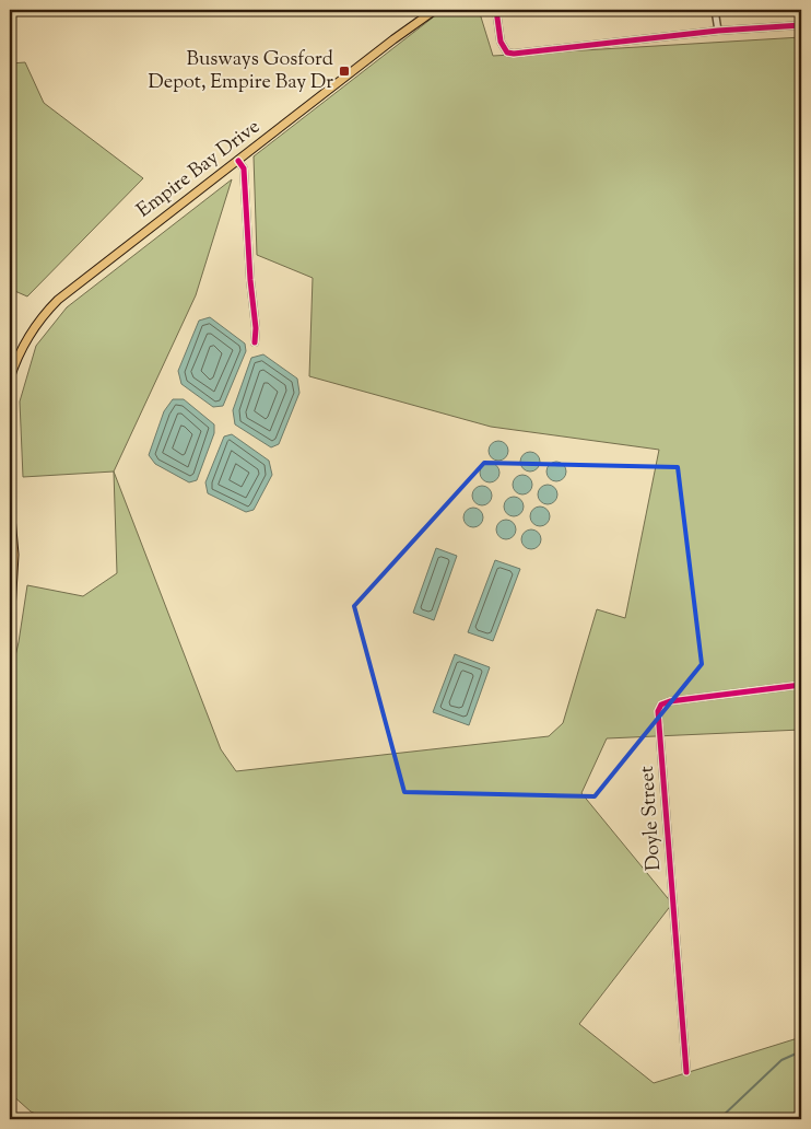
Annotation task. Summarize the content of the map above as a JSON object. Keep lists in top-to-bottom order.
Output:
{
  "streets": {
    "main road": ["Empire Bay Drive"],
    "street": ["Doyle Street"]
  },
  "places": {
    "transit": ["Busways Gosford Depot, Empire Bay Dr"]
  }
}
